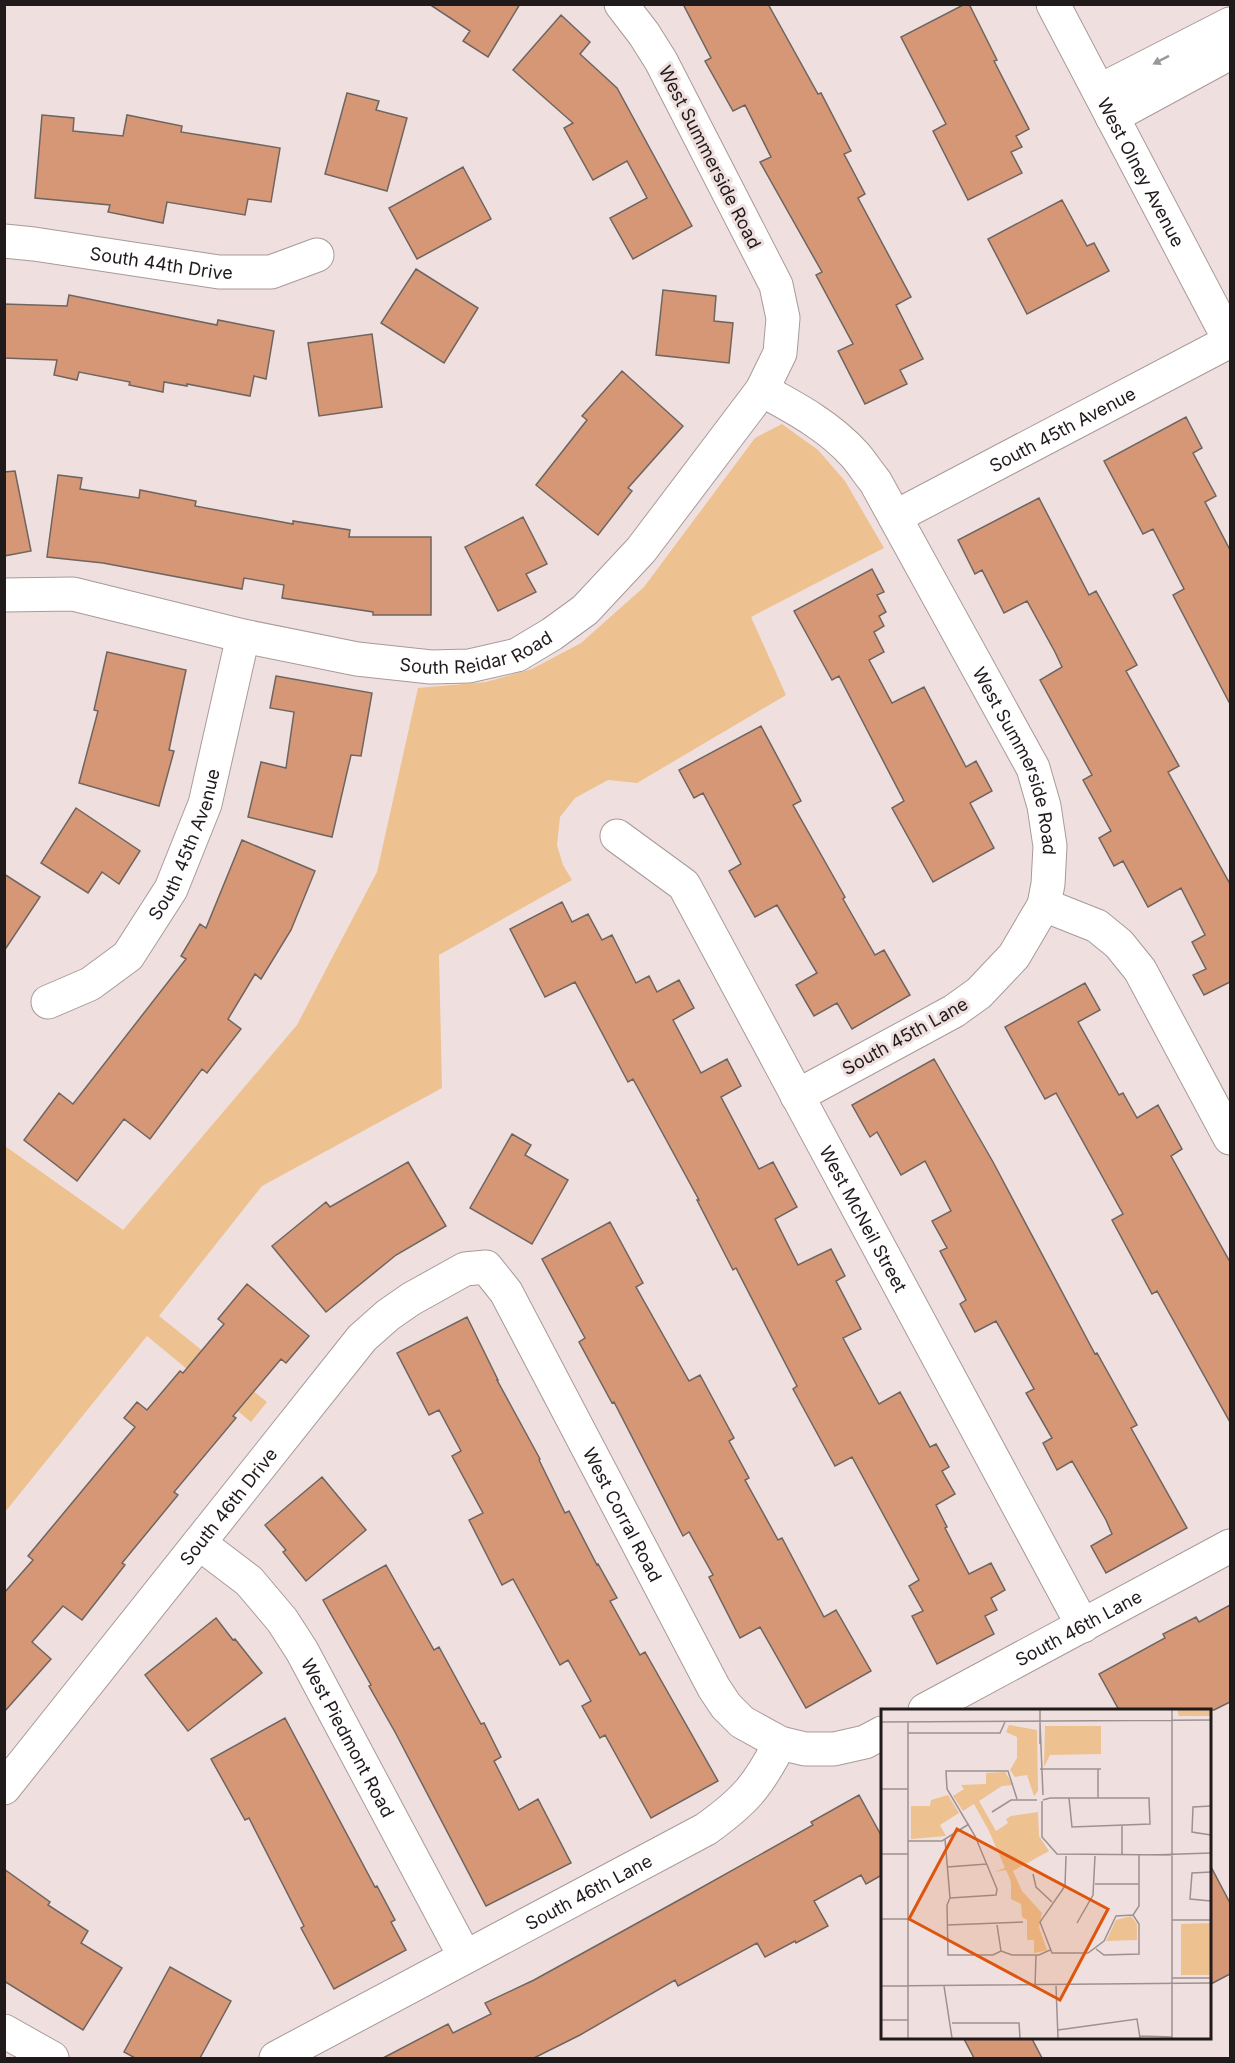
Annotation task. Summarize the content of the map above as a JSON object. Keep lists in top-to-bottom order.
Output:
{
  "streets": {
    "street": [
      "West Summerside Road",
      "West Olney Avenue",
      "South 44th Drive",
      "South 45th Avenue",
      "South Reidar Road",
      "South 45th Lane",
      "West McNeil Street",
      "South 46th Drive",
      "West Corral Road",
      "South 46th Lane",
      "West Piedmont Road"
    ]
  },
  "crossings": [
    ["West Summerside Road", "South 45th Avenue"],
    ["West Summerside Road", "South Reidar Road"],
    ["West Summerside Road", "South 45th Lane"],
    ["West Olney Avenue", "South 45th Avenue"],
    ["South 45th Avenue", "South Reidar Road"],
    ["South 45th Lane", "West McNeil Street"],
    ["West McNeil Street", "South 46th Lane"],
    ["South 46th Drive", "West Corral Road"],
    ["South 46th Drive", "West Piedmont Road"],
    ["West Corral Road", "South 46th Lane"],
    ["South 46th Lane", "West Piedmont Road"]
  ]
}
